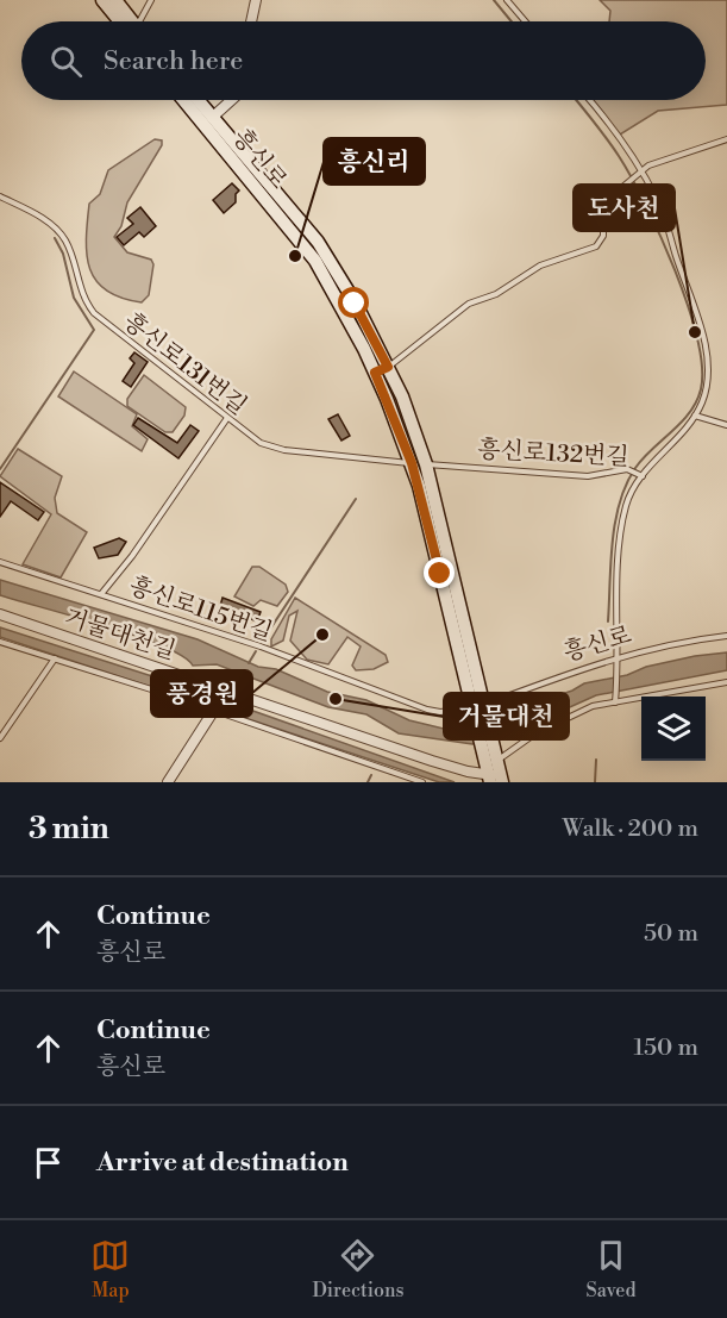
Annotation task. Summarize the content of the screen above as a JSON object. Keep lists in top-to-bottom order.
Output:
{
  "streets": {
    "main road": ["흥신로"],
    "street": ["거물대천길"],
    "lane": ["흥신로131번길", "흥신로132번길", "흥신로115번길"]
  },
  "crossings": [
    ["흥신로", "흥신로131번길"],
    ["흥신로", "흥신로132번길"],
    ["흥신로", "흥신로115번길"],
    ["흥신로", "거물대천길"],
    ["흥신로131번길", "흥신로132번길"]
  ],
  "places": [
    "흥신리",
    "도사천",
    "풍경원",
    "거물대천"
  ],
  "page": {
    "search": "Search here",
    "heading": ["3 min", "Walk · 200 m"],
    "list": [
      ["Continue", "흥신로", "50 m"],
      ["Continue", "흥신로", "150 m"],
      "Arrive at destination"
    ],
    "nav": ["Map", "Directions", "Saved"]
  }
}
